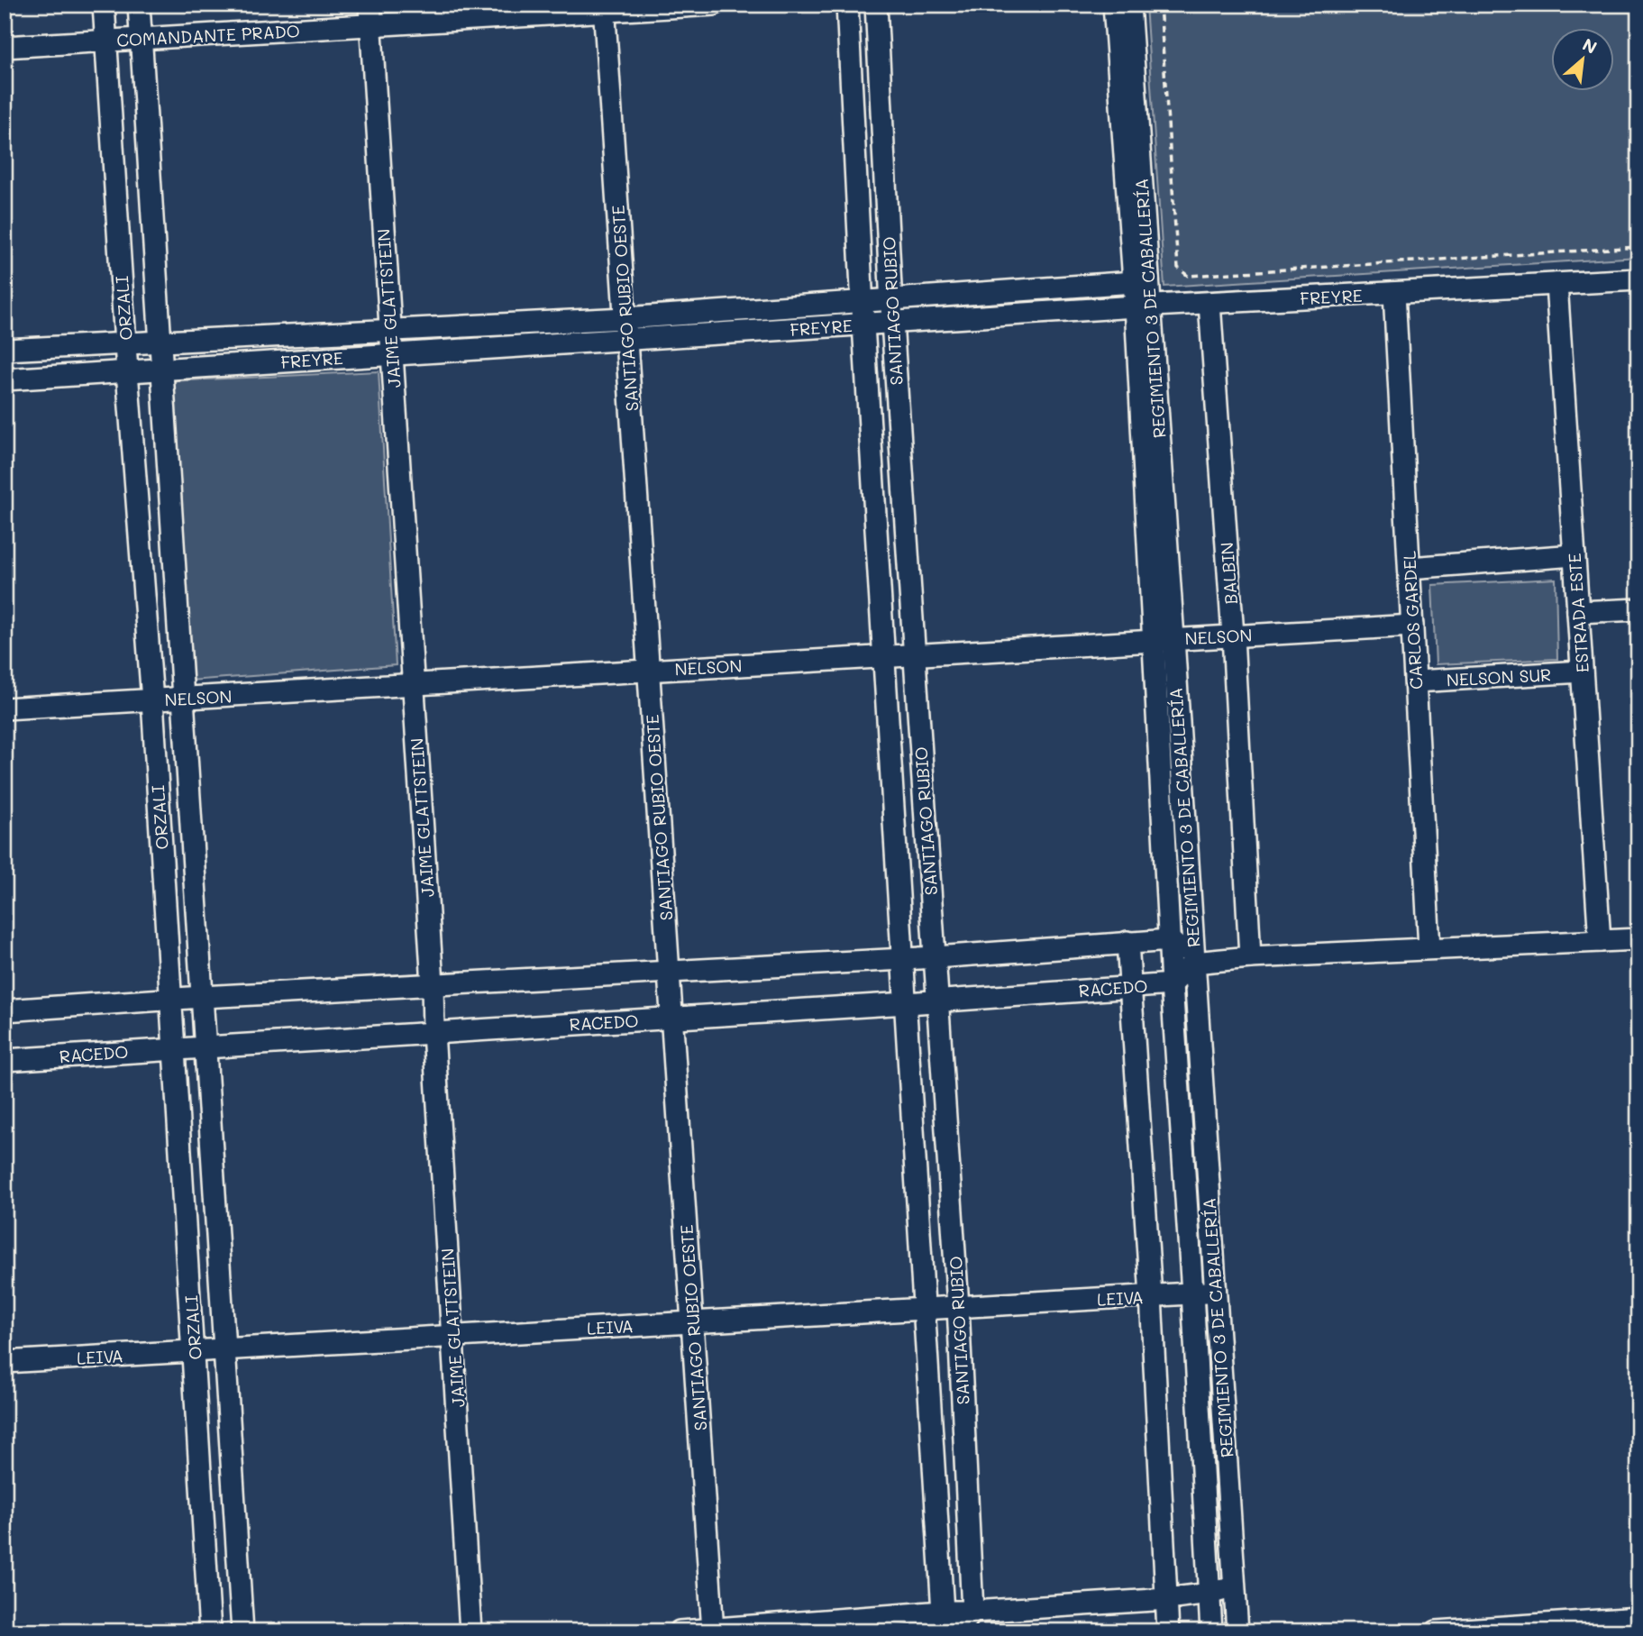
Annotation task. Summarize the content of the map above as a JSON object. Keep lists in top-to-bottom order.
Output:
{
  "streets": {
    "street": [
      "COMANDANTE PRADO",
      "FREYRE",
      "ORZALI",
      "JAIME GLATTSTEIN",
      "SANTIAGO RUBIO OESTE",
      "REGIMIENTO 3 DE CABALLERÍA",
      "SANTIAGO RUBIO",
      "BALBIN",
      "ESTRADA ESTE",
      "CARLOS GARDEL",
      "NELSON",
      "NELSON SUR",
      "RACEDO",
      "LEIVA"
    ]
  },
  "crossings": [
    ["COMANDANTE PRADO", "ORZALI"],
    ["COMANDANTE PRADO", "JAIME GLATTSTEIN"],
    ["COMANDANTE PRADO", "SANTIAGO RUBIO OESTE"],
    ["FREYRE", "ORZALI"],
    ["FREYRE", "JAIME GLATTSTEIN"],
    ["FREYRE", "SANTIAGO RUBIO OESTE"],
    ["FREYRE", "REGIMIENTO 3 DE CABALLERÍA"],
    ["FREYRE", "SANTIAGO RUBIO"],
    ["FREYRE", "BALBIN"],
    ["FREYRE", "ESTRADA ESTE"],
    ["FREYRE", "CARLOS GARDEL"],
    ["ORZALI", "NELSON"],
    ["ORZALI", "RACEDO"],
    ["ORZALI", "LEIVA"],
    ["JAIME GLATTSTEIN", "NELSON"],
    ["JAIME GLATTSTEIN", "RACEDO"],
    ["JAIME GLATTSTEIN", "LEIVA"],
    ["SANTIAGO RUBIO OESTE", "NELSON"],
    ["SANTIAGO RUBIO OESTE", "RACEDO"],
    ["SANTIAGO RUBIO OESTE", "LEIVA"],
    ["REGIMIENTO 3 DE CABALLERÍA", "NELSON"],
    ["REGIMIENTO 3 DE CABALLERÍA", "RACEDO"],
    ["REGIMIENTO 3 DE CABALLERÍA", "LEIVA"],
    ["SANTIAGO RUBIO", "NELSON"],
    ["SANTIAGO RUBIO", "RACEDO"],
    ["SANTIAGO RUBIO", "LEIVA"],
    ["BALBIN", "NELSON"],
    ["ESTRADA ESTE", "NELSON SUR"],
    ["CARLOS GARDEL", "NELSON"],
    ["CARLOS GARDEL", "NELSON SUR"]
  ],
  "north": "top right"
}
